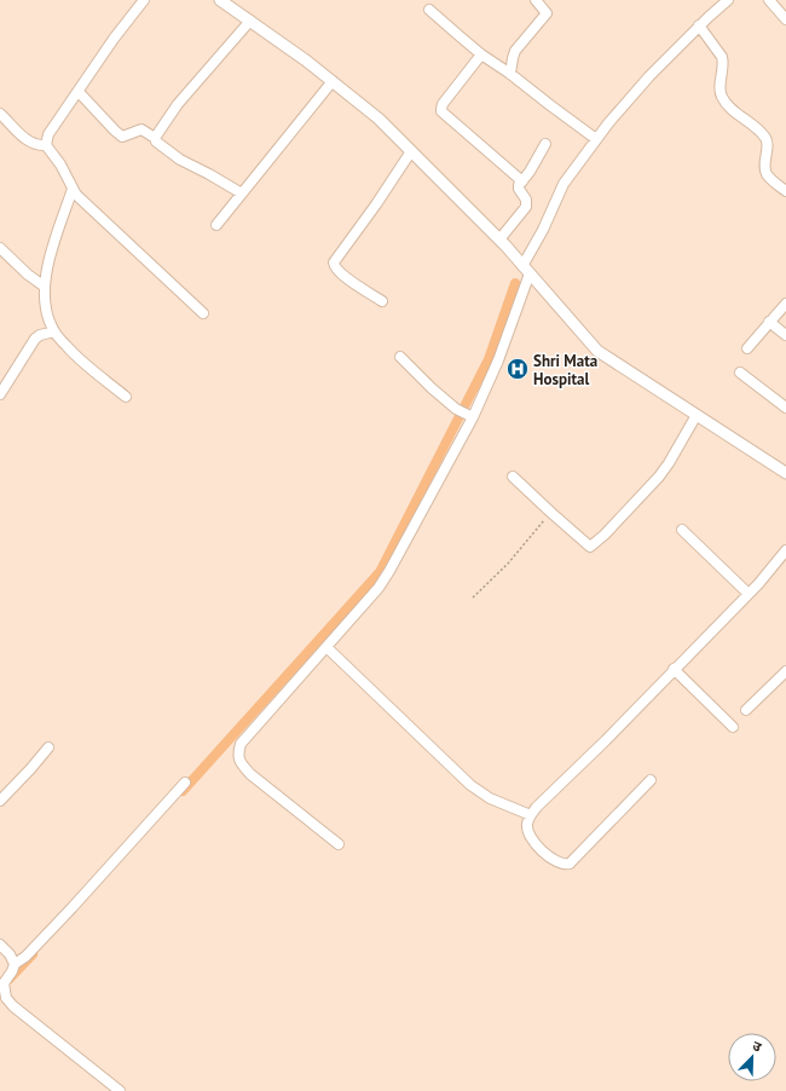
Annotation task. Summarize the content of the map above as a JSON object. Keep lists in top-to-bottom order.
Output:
{
  "places": {
    "hospital": ["Shri Mata Hospital"]
  },
  "north": "top right"
}
